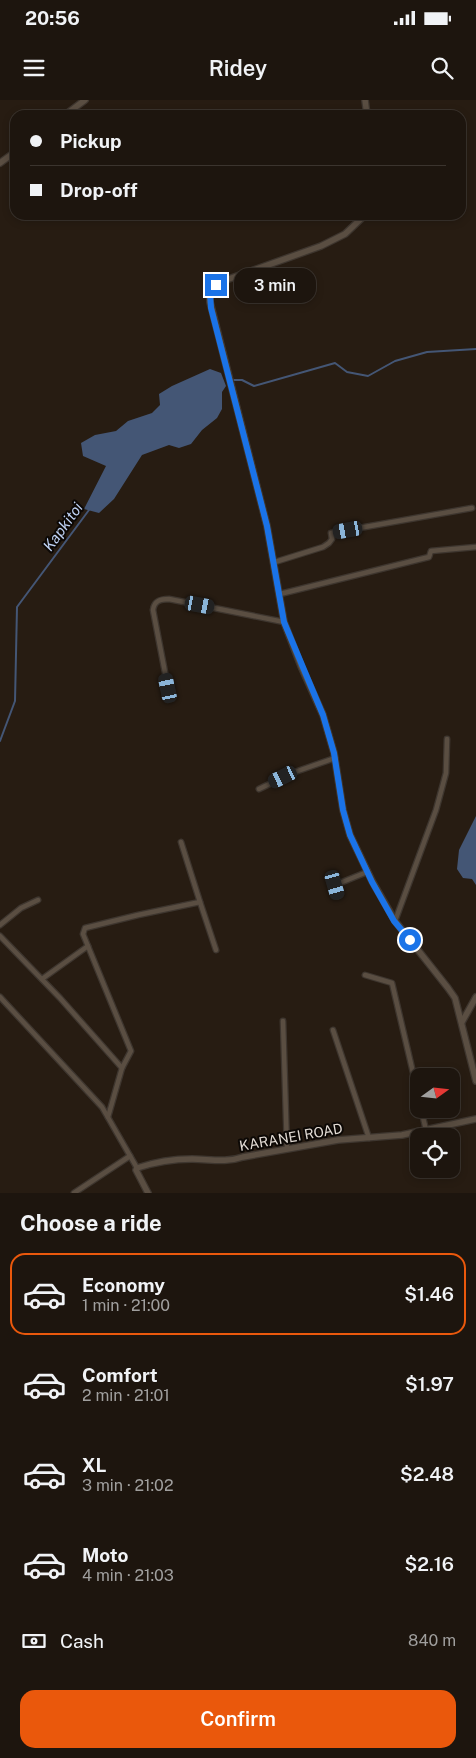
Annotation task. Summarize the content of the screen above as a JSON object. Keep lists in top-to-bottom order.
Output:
{
  "streets": {
    "street": ["KARANEI ROAD"]
  },
  "water": ["Kapkitoi"],
  "north": "right",
  "page": {
    "status": "20:56",
    "header": "Ridey",
    "banner": ["Pickup", "Drop-off"],
    "bubble": "3 min",
    "heading": "Choose a ride",
    "list": [
      {
        "name": "Economy",
        "note": "1 min · 21:00",
        "value": "$1.46"
      },
      {
        "name": "Comfort",
        "note": "2 min · 21:01",
        "value": "$1.97"
      },
      {
        "name": "XL",
        "note": "3 min · 21:02",
        "value": "$2.48"
      },
      {
        "name": "Moto",
        "note": "4 min · 21:03",
        "value": "$2.16"
      }
    ],
    "pay": ["Cash", "840 m"],
    "buttons": "Confirm"
  }
}
